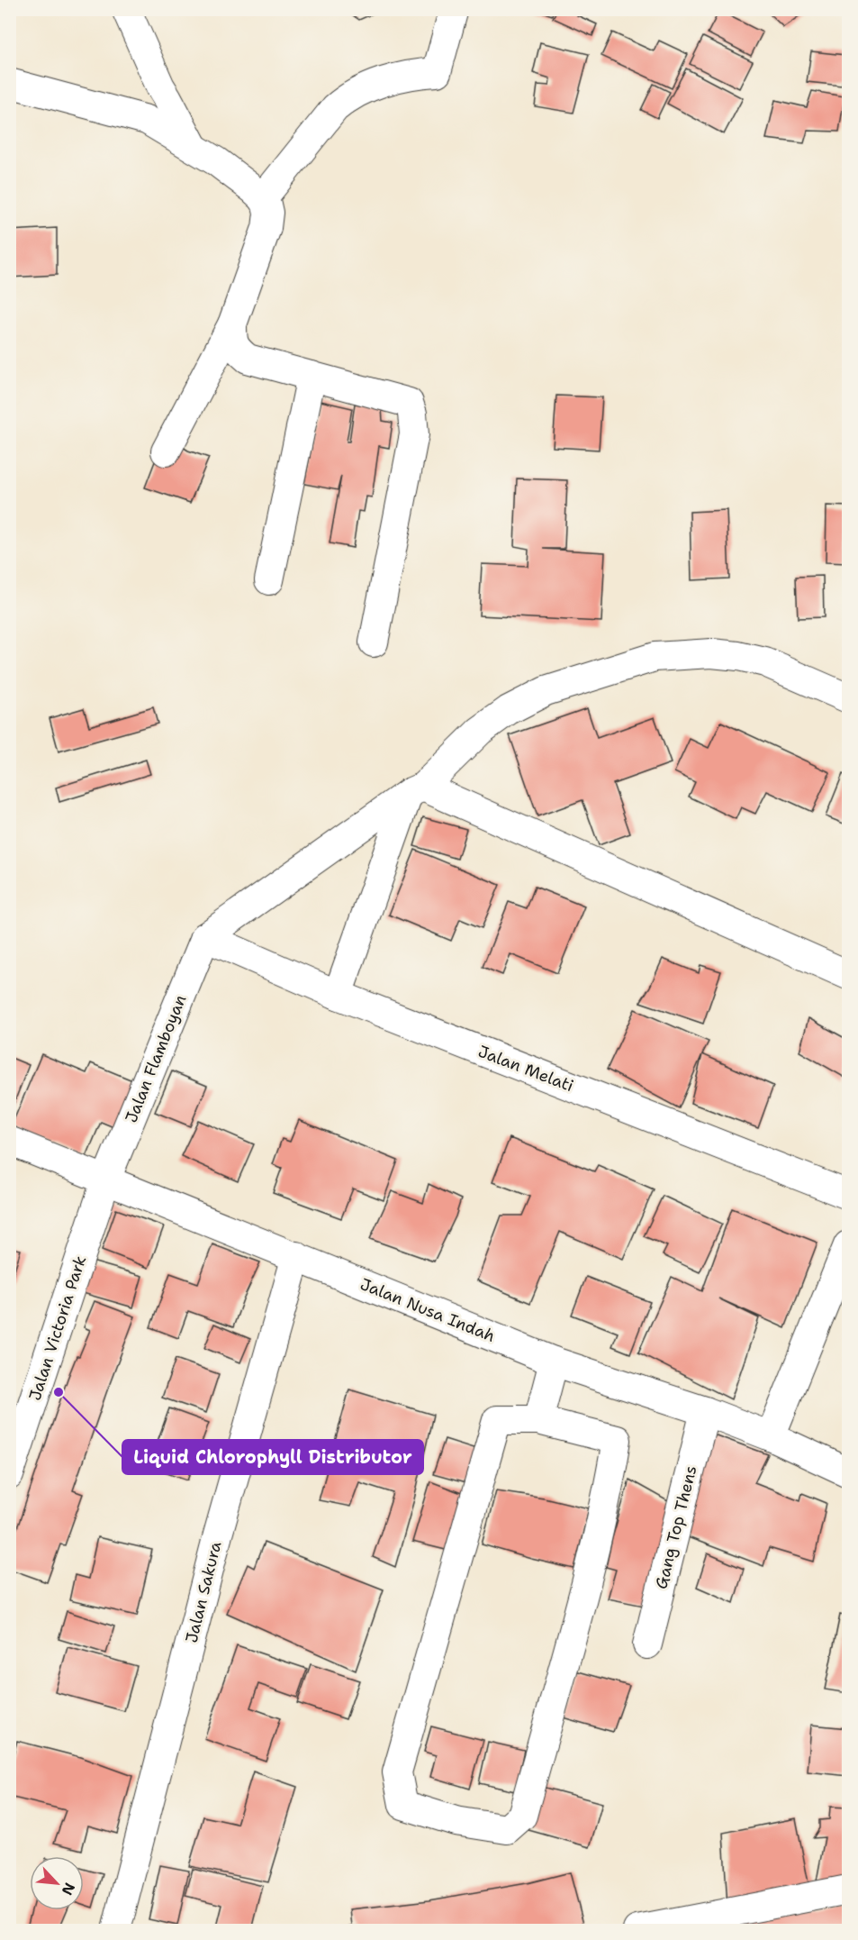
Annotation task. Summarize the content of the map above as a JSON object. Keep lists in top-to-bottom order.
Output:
{
  "streets": {
    "street": [
      "Jalan Flamboyan",
      "Jalan Melati",
      "Jalan Nusa Indah",
      "Jalan Victoria Park",
      "Gang Top Thens",
      "Jalan Sakura"
    ]
  },
  "crossings": [
    ["Jalan Flamboyan", "Jalan Melati"],
    ["Jalan Flamboyan", "Jalan Nusa Indah"],
    ["Jalan Flamboyan", "Jalan Victoria Park"],
    ["Jalan Nusa Indah", "Jalan Victoria Park"],
    ["Jalan Nusa Indah", "Gang Top Thens"],
    ["Jalan Nusa Indah", "Jalan Sakura"]
  ],
  "places": ["Liquid Chlorophyll Distributor"],
  "north": "bottom right"
}
